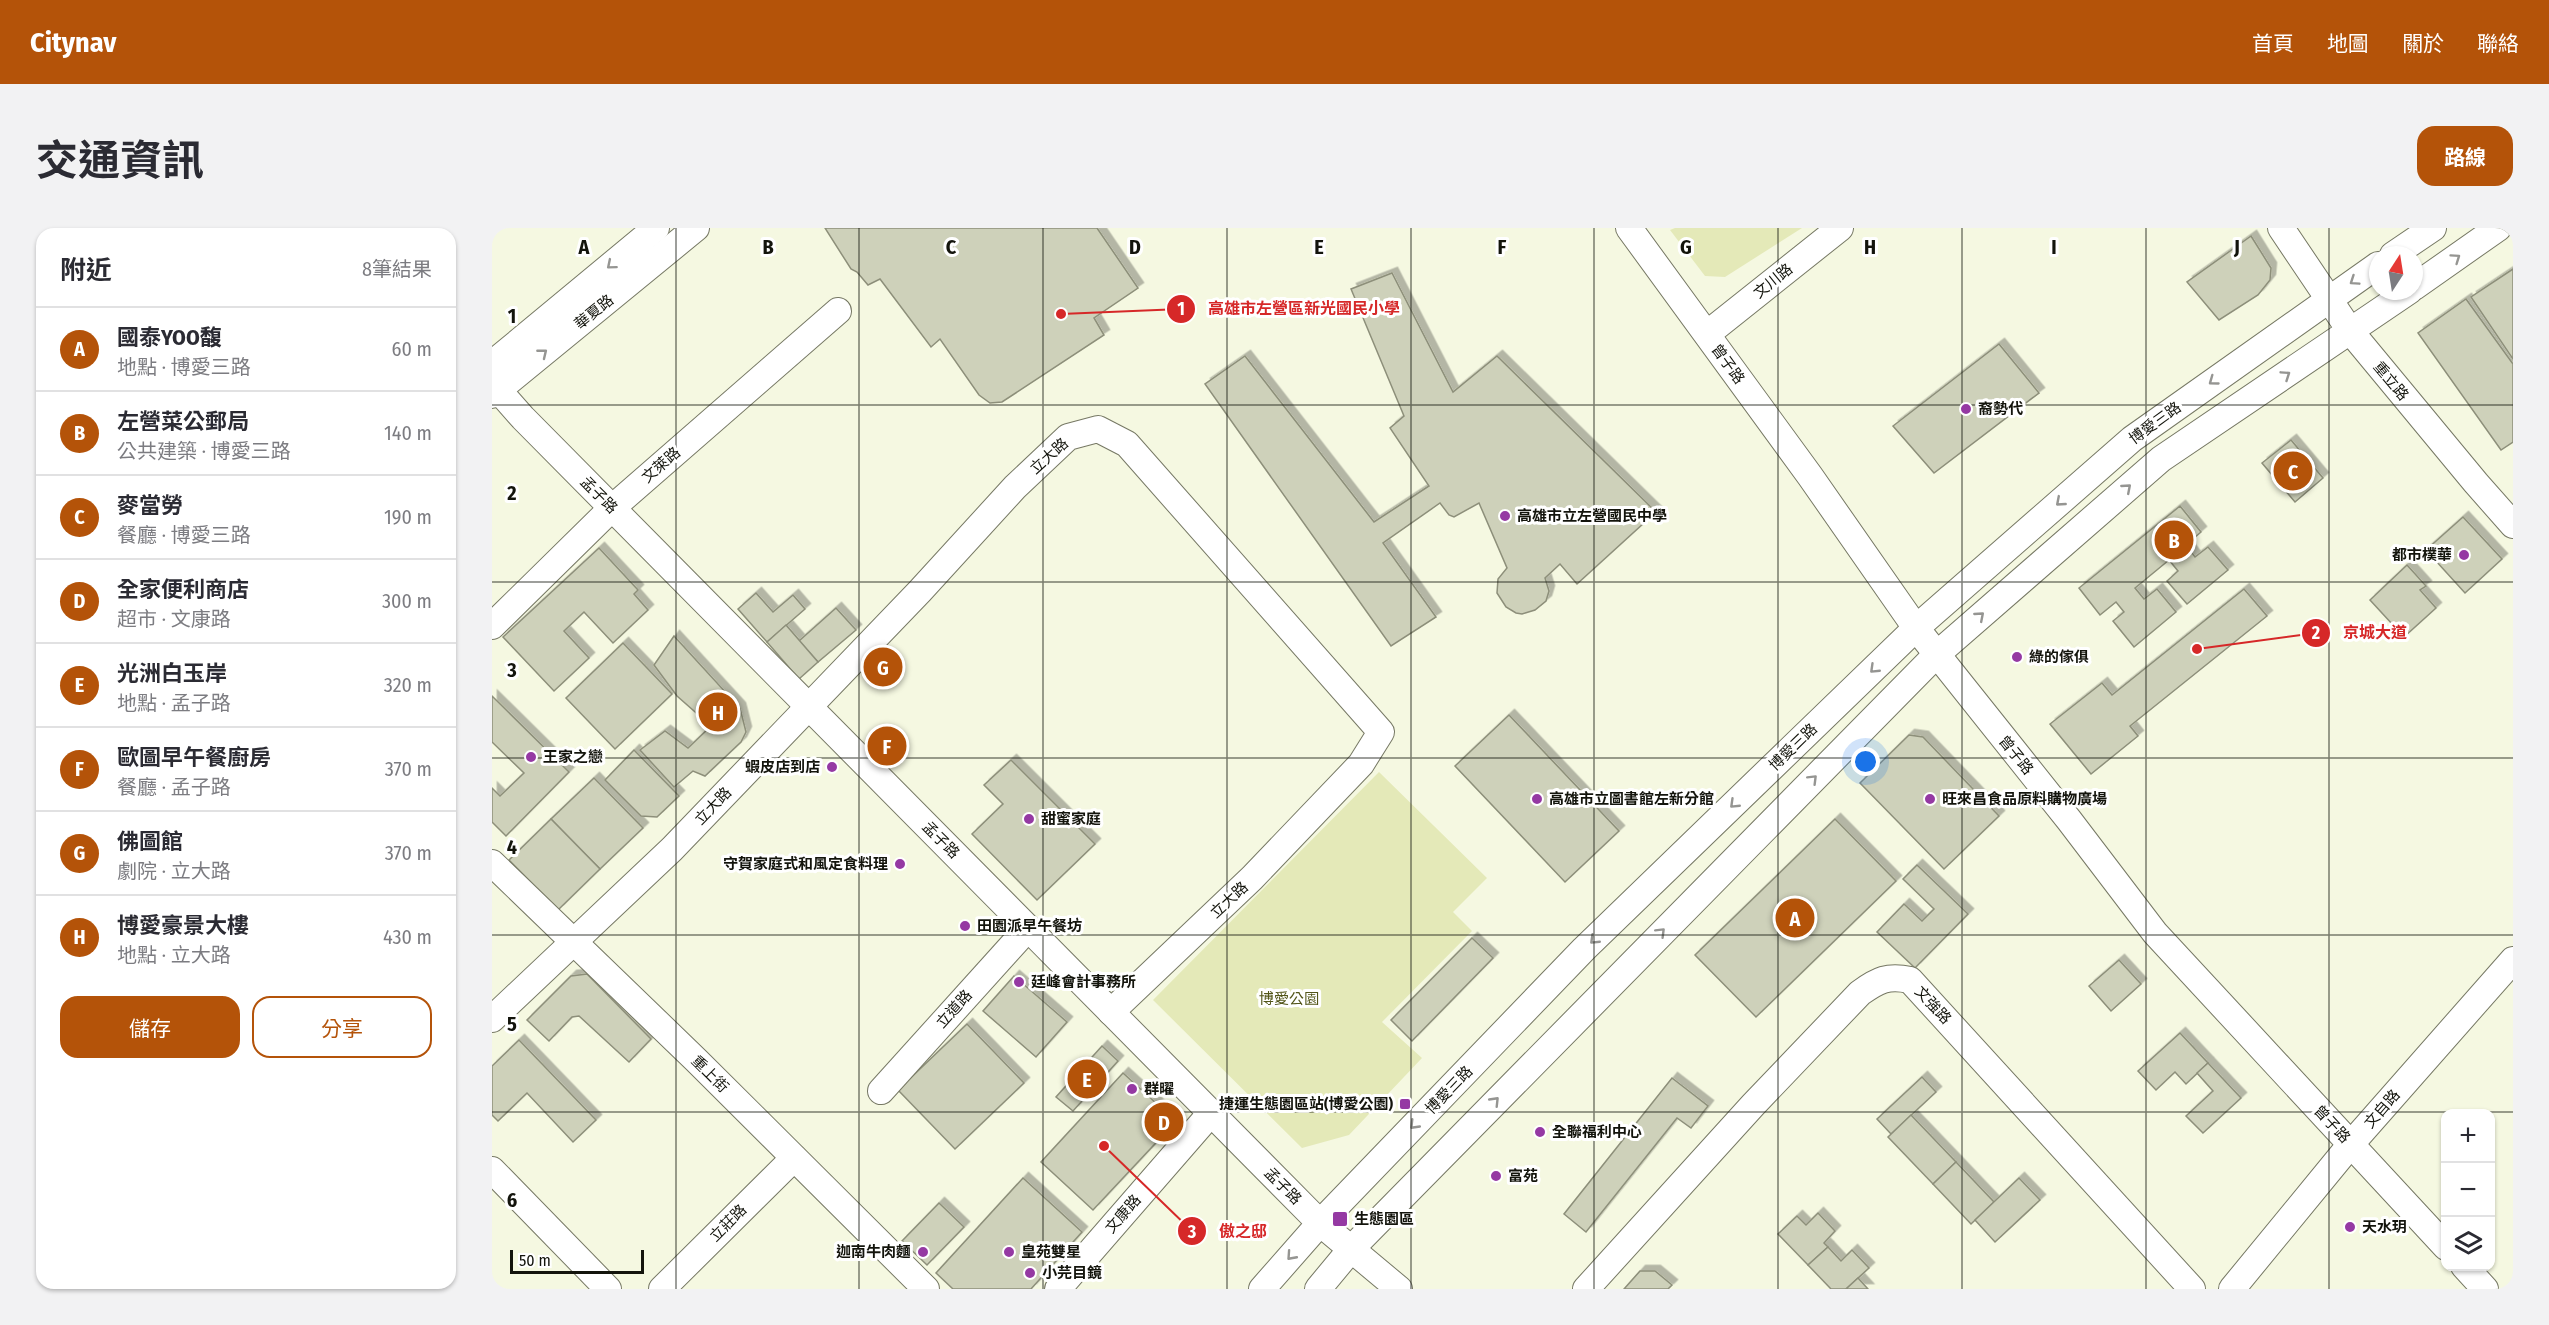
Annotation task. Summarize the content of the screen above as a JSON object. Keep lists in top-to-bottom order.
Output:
{
  "streets": {
    "street": [
      "文川路",
      "華夏路",
      "曾子路",
      "重立路",
      "博愛三路",
      "立大路",
      "文萊路",
      "孟子路",
      "文強路",
      "立道路",
      "重上街",
      "文自路",
      "文康路",
      "立莊路"
    ]
  },
  "crossings": [
    ["文川路", "曾子路"],
    ["華夏路", "孟子路"],
    ["曾子路", "博愛三路"],
    ["曾子路", "文自路"],
    ["重立路", "博愛三路"],
    ["博愛三路", "孟子路"],
    ["立大路", "孟子路"],
    ["立大路", "重上街"],
    ["文萊路", "孟子路"],
    ["孟子路", "立道路"],
    ["孟子路", "文康路"],
    ["重上街", "立莊路"]
  ],
  "parks": ["博愛公園"],
  "places": {
    "other": [
      "高雄市左營區新光國民小學",
      "裔勢代",
      "高雄市立左營國民中學",
      "都市樸華",
      "京城大道",
      "綠的傢俱",
      "王家之戀",
      "蝦皮店到店",
      "高雄市立圖書館左新分館",
      "旺來昌食品原料購物廣場",
      "甜蜜家庭",
      "守賀家庭式和風定食料理",
      "田園派早午餐坊",
      "廷峰會計事務所",
      "群曜",
      "全聯福利中心",
      "傲之邸",
      "富苑",
      "天水玥",
      "迦南牛肉麵",
      "皇苑雙星",
      "小芫目鏡"
    ],
    "transit": ["捷運生態園區站(博愛公園)", "生態園區"]
  },
  "scale_bar": "50 m",
  "north": "top",
  "page": {
    "header": "Citynav",
    "nav": [
      "首頁",
      "地圖",
      "關於",
      "聯絡"
    ],
    "title": "交通資訊",
    "buttons": [
      "路線",
      ["儲存", "分享"]
    ],
    "heading": ["附近", "8筆結果"],
    "list": [
      {
        "mark": "A",
        "name": "國泰YOO馥",
        "note": "地點 · 博愛三路",
        "value": "60 m"
      },
      {
        "mark": "B",
        "name": "左營菜公郵局",
        "note": "公共建築 · 博愛三路",
        "value": "140 m"
      },
      {
        "mark": "C",
        "name": "麥當勞",
        "note": "餐廳 · 博愛三路",
        "value": "190 m"
      },
      {
        "mark": "D",
        "name": "全家便利商店",
        "note": "超市 · 文康路",
        "value": "300 m"
      },
      {
        "mark": "E",
        "name": "光洲白玉岸",
        "note": "地點 · 孟子路",
        "value": "320 m"
      },
      {
        "mark": "F",
        "name": "歐圖早午餐廚房",
        "note": "餐廳 · 孟子路",
        "value": "370 m"
      },
      {
        "mark": "G",
        "name": "佛圖館",
        "note": "劇院 · 立大路",
        "value": "370 m"
      },
      {
        "mark": "H",
        "name": "博愛豪景大樓",
        "note": "地點 · 立大路",
        "value": "430 m"
      }
    ],
    "pins": [
      "C",
      "B",
      "G",
      "H",
      "F",
      "A",
      "E",
      "D"
    ],
    "map_buttons": ["+", "−"],
    "scale": "50 m"
  },
  "grid": {
    "columns": [
      "A",
      "B",
      "C",
      "D",
      "E",
      "F",
      "G",
      "H",
      "I",
      "J"
    ],
    "rows": [
      "1",
      "2",
      "3",
      "4",
      "5",
      "6"
    ]
  }
}
